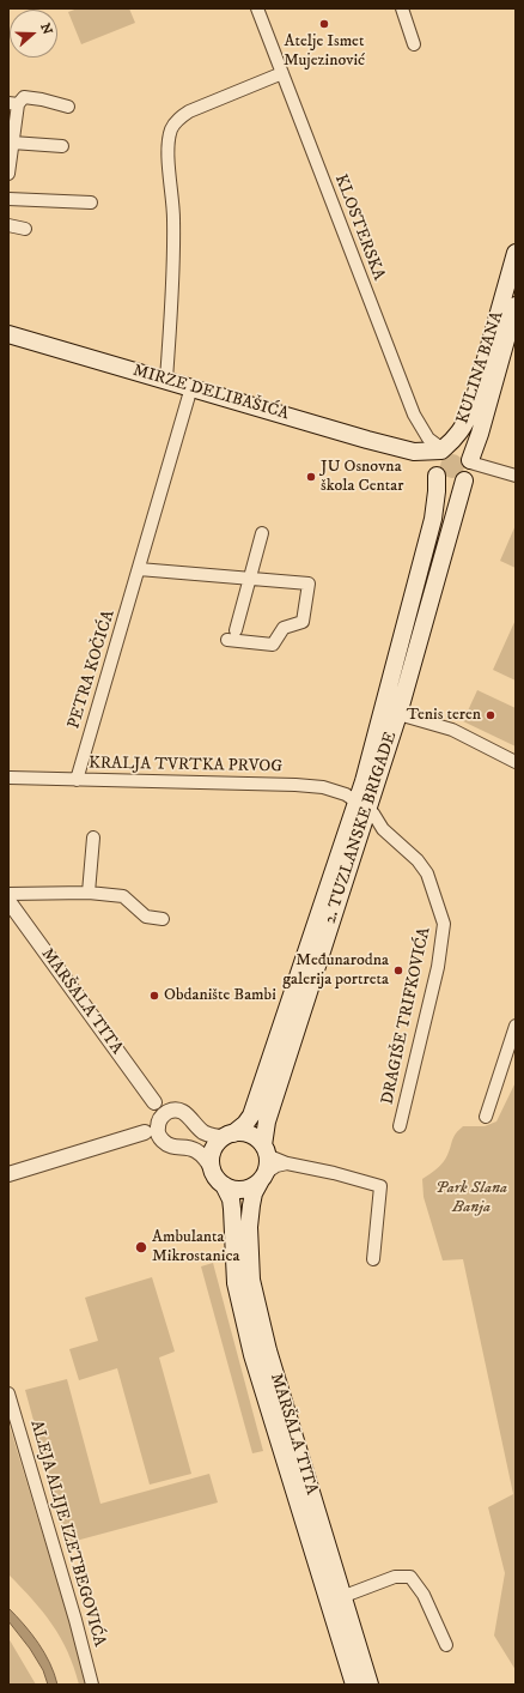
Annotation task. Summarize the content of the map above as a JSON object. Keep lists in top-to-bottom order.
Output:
{
  "streets": {
    "main road": [
      "KULINA BANA",
      "MIRZE DELIBAŠIĆA",
      "2. TUZLANSKE BRIGADE",
      "MARŠALA TITA"
    ],
    "street": [
      "KLOSTERSKA",
      "PETRA KOČIĆA",
      "KRALJA TVRTKA PRVOG",
      "DRAGIŠE TRIFKOVIĆA",
      "ALEJA ALIJE IZETBEGOVIĆA"
    ]
  },
  "crossings": [
    ["KLOSTERSKA", "KULINA BANA"],
    ["KLOSTERSKA", "MIRZE DELIBAŠIĆA"],
    ["KLOSTERSKA", "2. TUZLANSKE BRIGADE"],
    ["KULINA BANA", "MIRZE DELIBAŠIĆA"],
    ["KULINA BANA", "2. TUZLANSKE BRIGADE"],
    ["MIRZE DELIBAŠIĆA", "PETRA KOČIĆA"],
    ["MIRZE DELIBAŠIĆA", "2. TUZLANSKE BRIGADE"],
    ["PETRA KOČIĆA", "KRALJA TVRTKA PRVOG"],
    ["KRALJA TVRTKA PRVOG", "2. TUZLANSKE BRIGADE"],
    ["KRALJA TVRTKA PRVOG", "DRAGIŠE TRIFKOVIĆA"],
    ["2. TUZLANSKE BRIGADE", "MARŠALA TITA"],
    ["2. TUZLANSKE BRIGADE", "DRAGIŠE TRIFKOVIĆA"]
  ],
  "parks": ["Park Slana Banja"],
  "places": [
    "Atelje Ismet Mujezinović",
    "JU Osnovna škola Centar",
    "Tenis teren",
    "Međunarodna galerija portreta",
    "Obdanište Bambi",
    "Ambulanta Mikrostanica"
  ],
  "north": "right"
}
